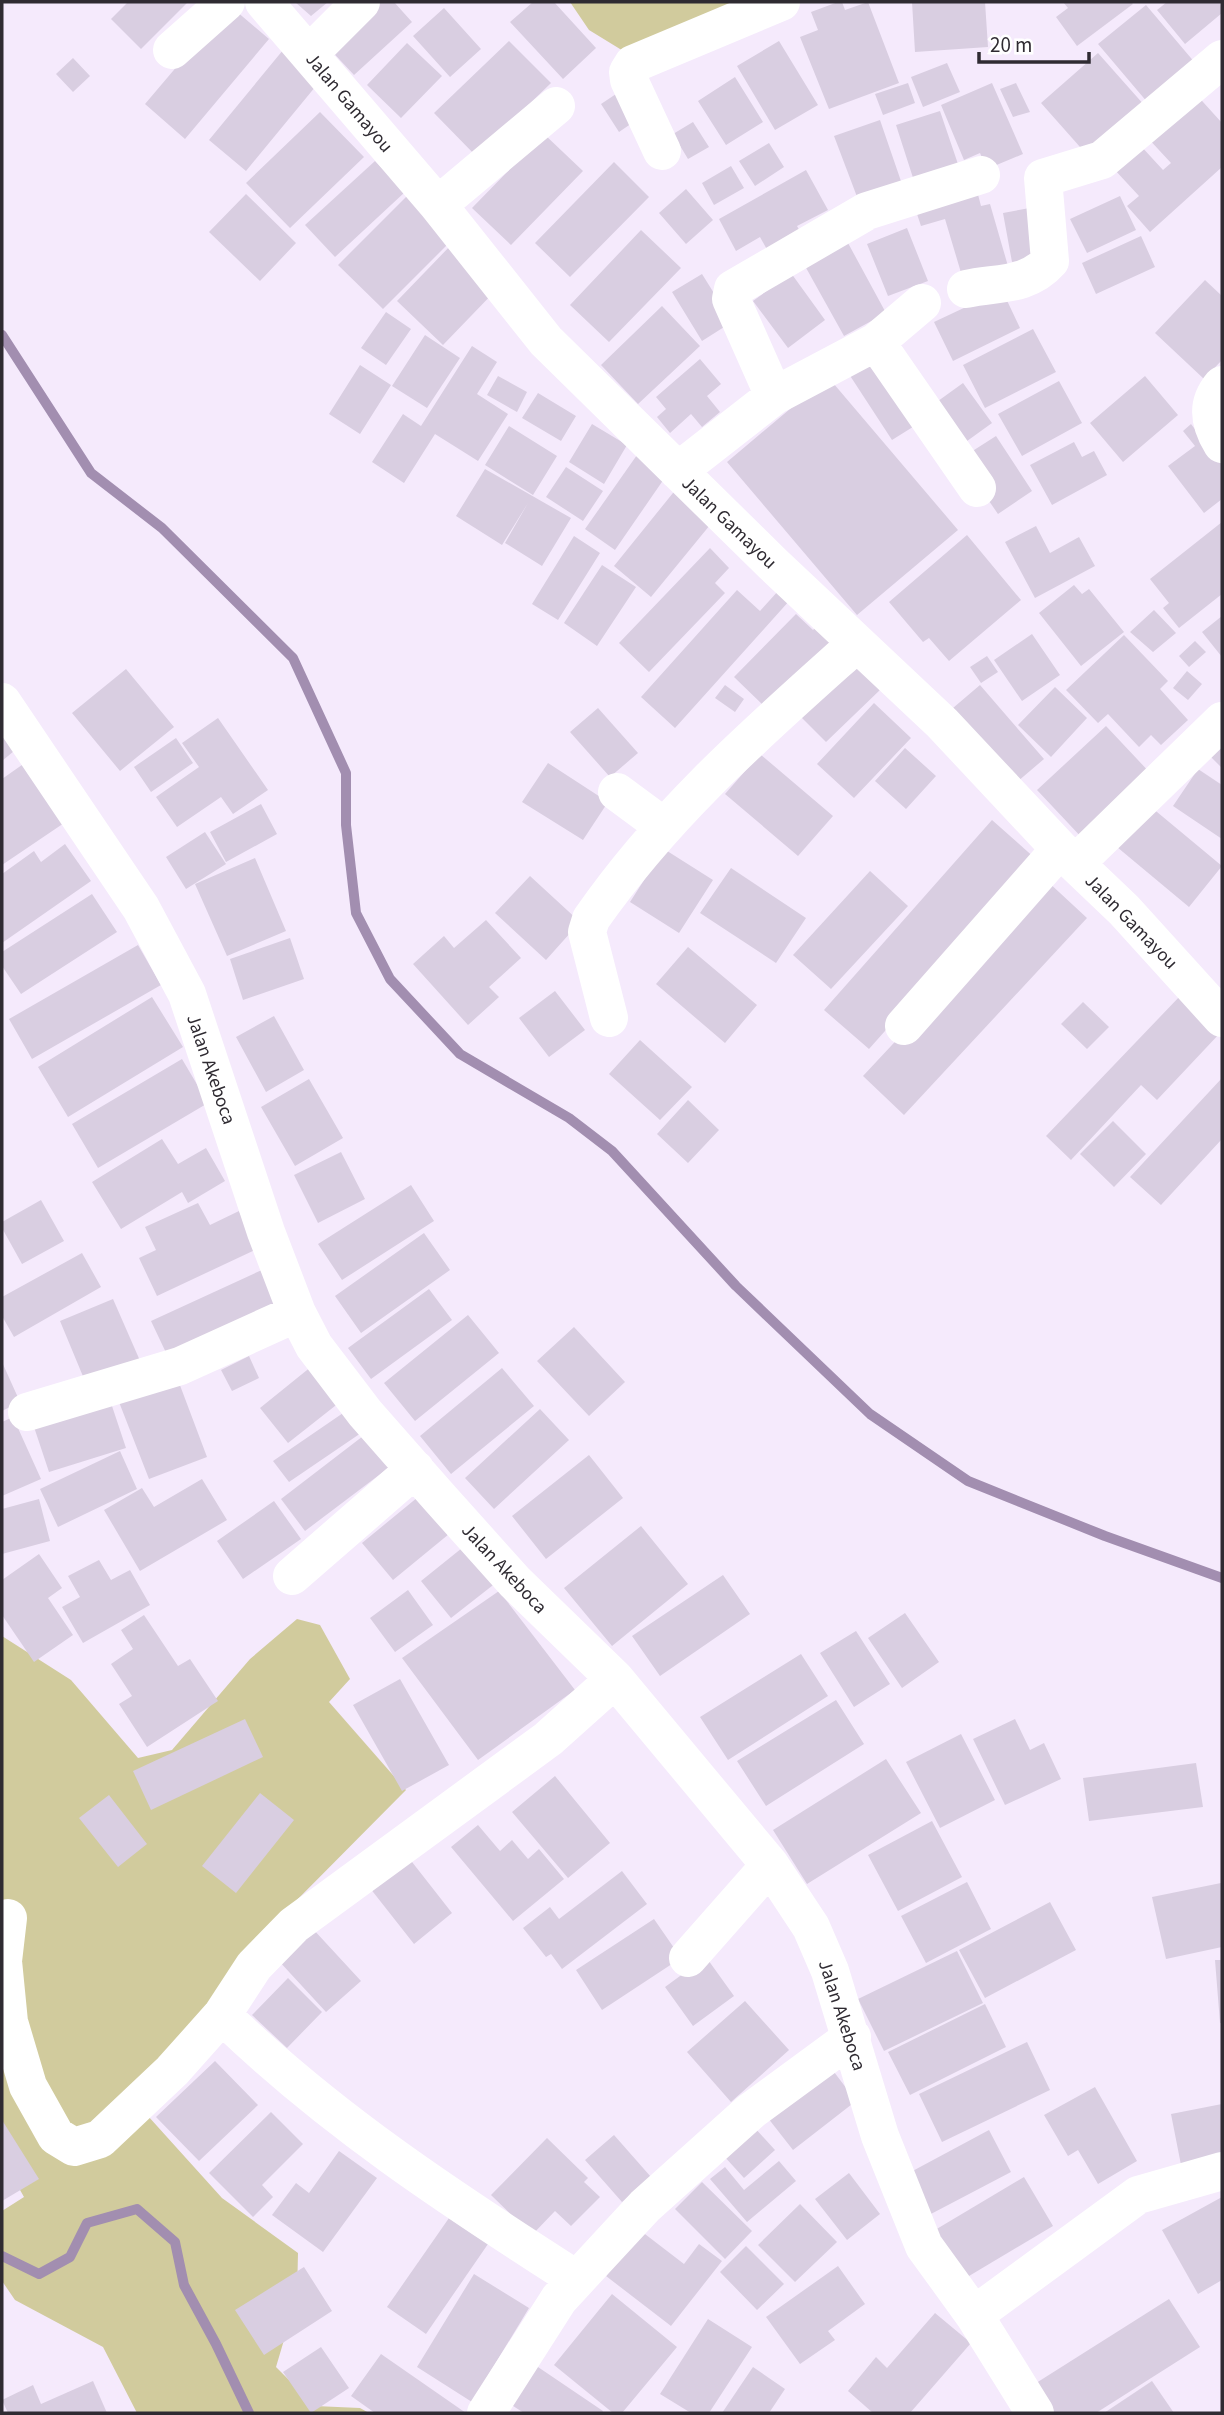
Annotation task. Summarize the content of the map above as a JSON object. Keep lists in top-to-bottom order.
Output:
{
  "streets": {
    "street": ["Jalan Gamayou", "Jalan Akeboca"]
  },
  "scale_bar": "20 m"
}
